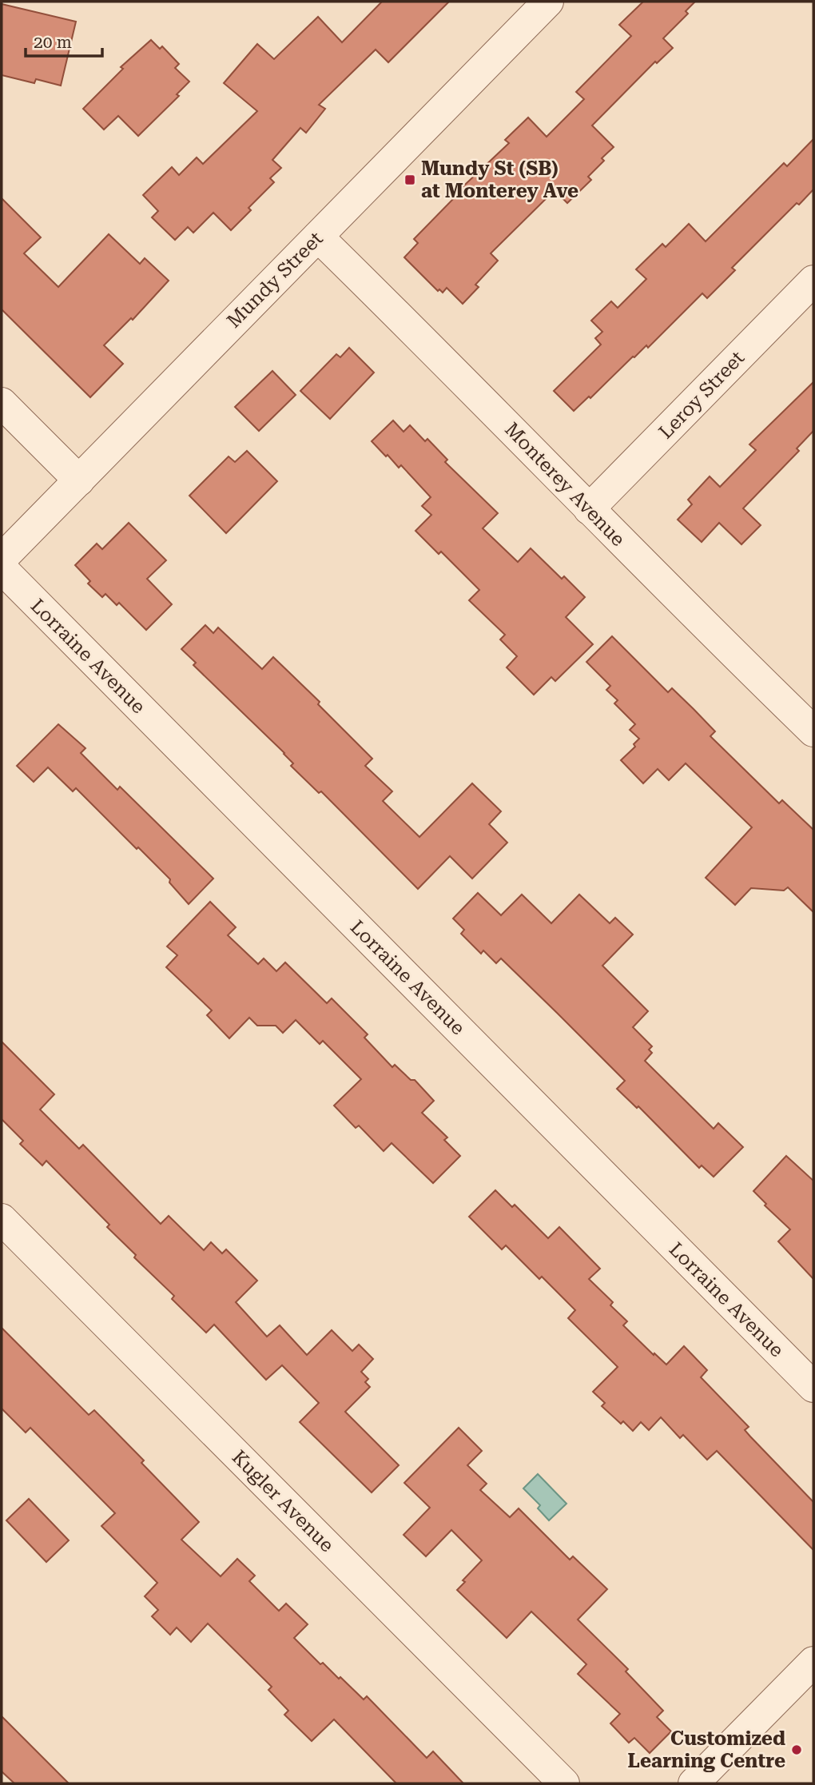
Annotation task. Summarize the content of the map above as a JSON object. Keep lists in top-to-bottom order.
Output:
{
  "streets": {
    "street": [
      "Mundy Street",
      "Leroy Street",
      "Monterey Avenue",
      "Lorraine Avenue",
      "Kugler Avenue"
    ]
  },
  "crossings": [
    ["Mundy Street", "Monterey Avenue"],
    ["Leroy Street", "Monterey Avenue"]
  ],
  "places": {
    "transit": ["Mundy St (SB) at Monterey Ave"],
    "other": ["Customized Learning Centre"]
  },
  "scale_bar": "20 m"
}
